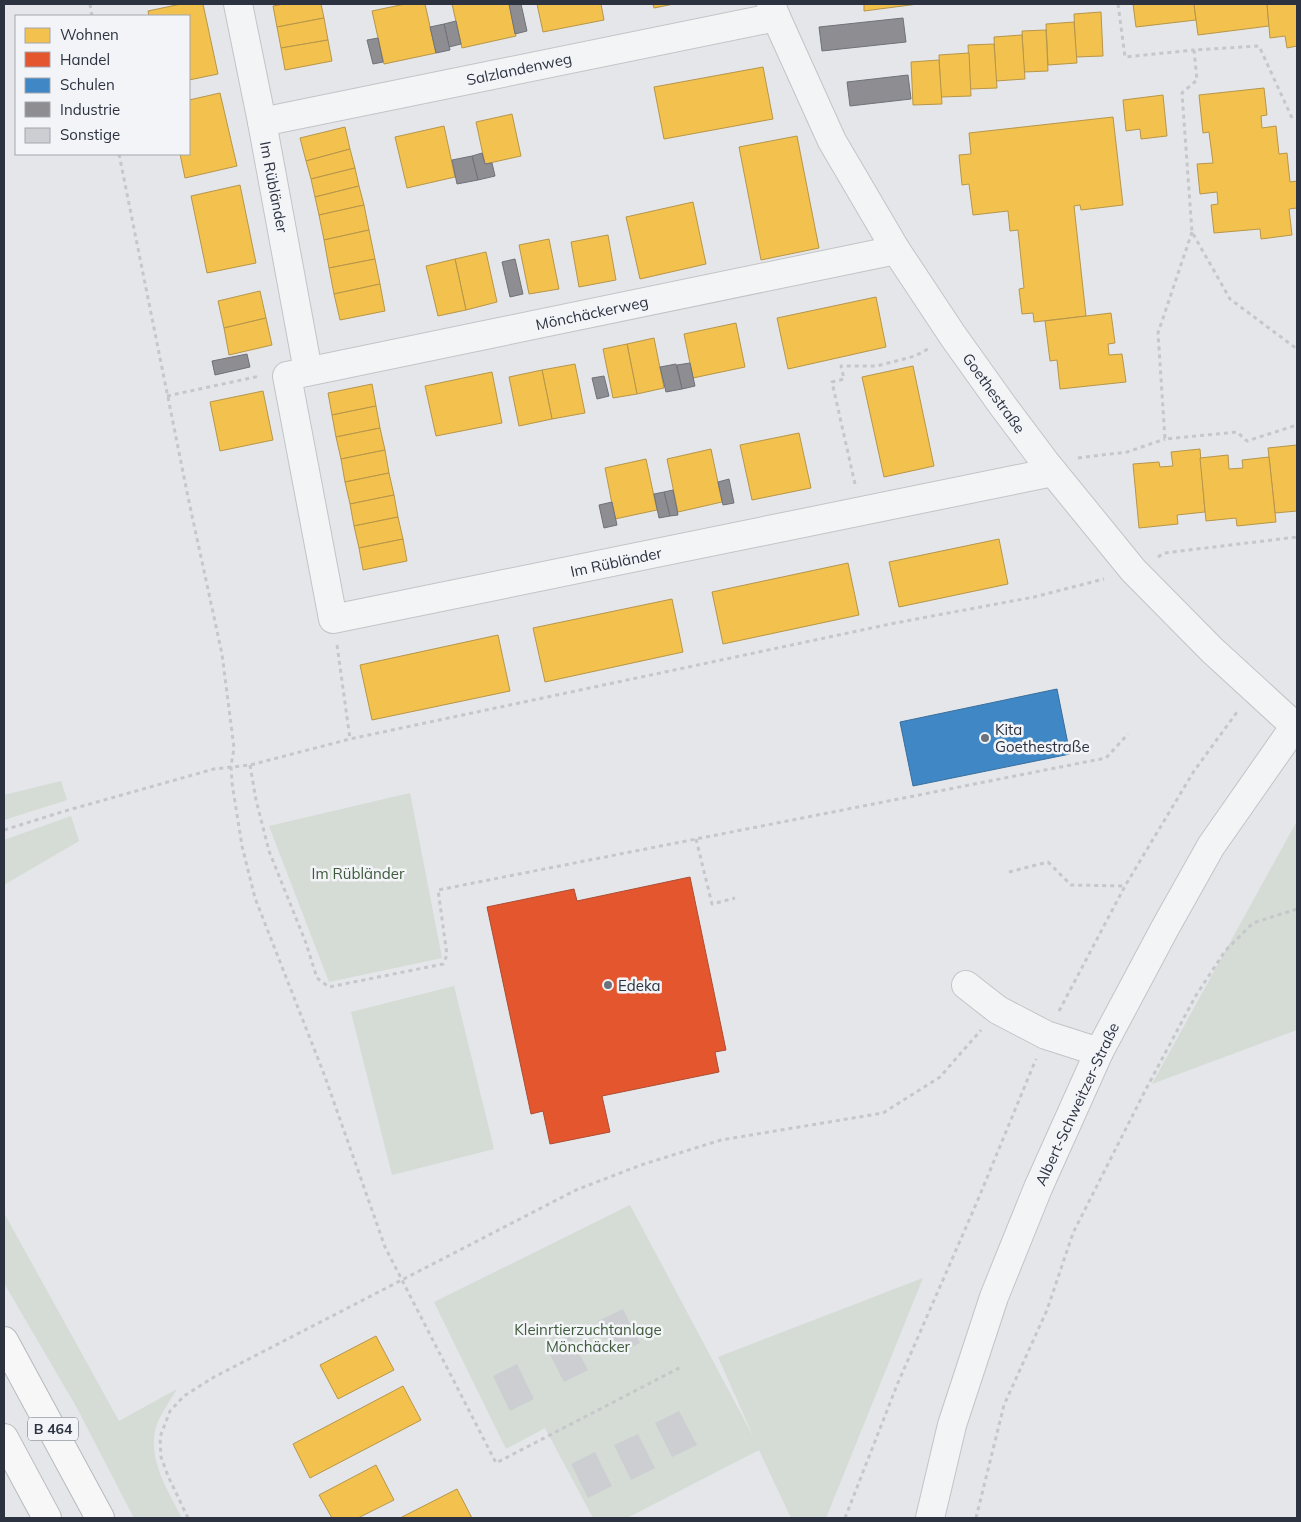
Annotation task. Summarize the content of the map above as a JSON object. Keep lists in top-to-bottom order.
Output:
{
  "streets": {
    "highway": ["B 464"],
    "street": [
      "Salzlandenweg",
      "Im Rübländer",
      "Mönchäckerweg",
      "Goethestraße",
      "Albert-Schweitzer-Straße"
    ]
  },
  "crossings": [
    ["Salzlandenweg", "Im Rübländer"],
    ["Salzlandenweg", "Goethestraße"],
    ["Im Rübländer", "Mönchäckerweg"],
    ["Im Rübländer", "Goethestraße"],
    ["Mönchäckerweg", "Goethestraße"],
    ["Goethestraße", "Albert-Schweitzer-Straße"]
  ],
  "parks": ["Im Rübländer", "Kleinrtierzuchtanlage Mönchäcker"],
  "places": ["Kita Goethestraße", "Edeka"],
  "legend": [
    "Wohnen",
    "Handel",
    "Schulen",
    "Industrie",
    "Sonstige"
  ]
}
